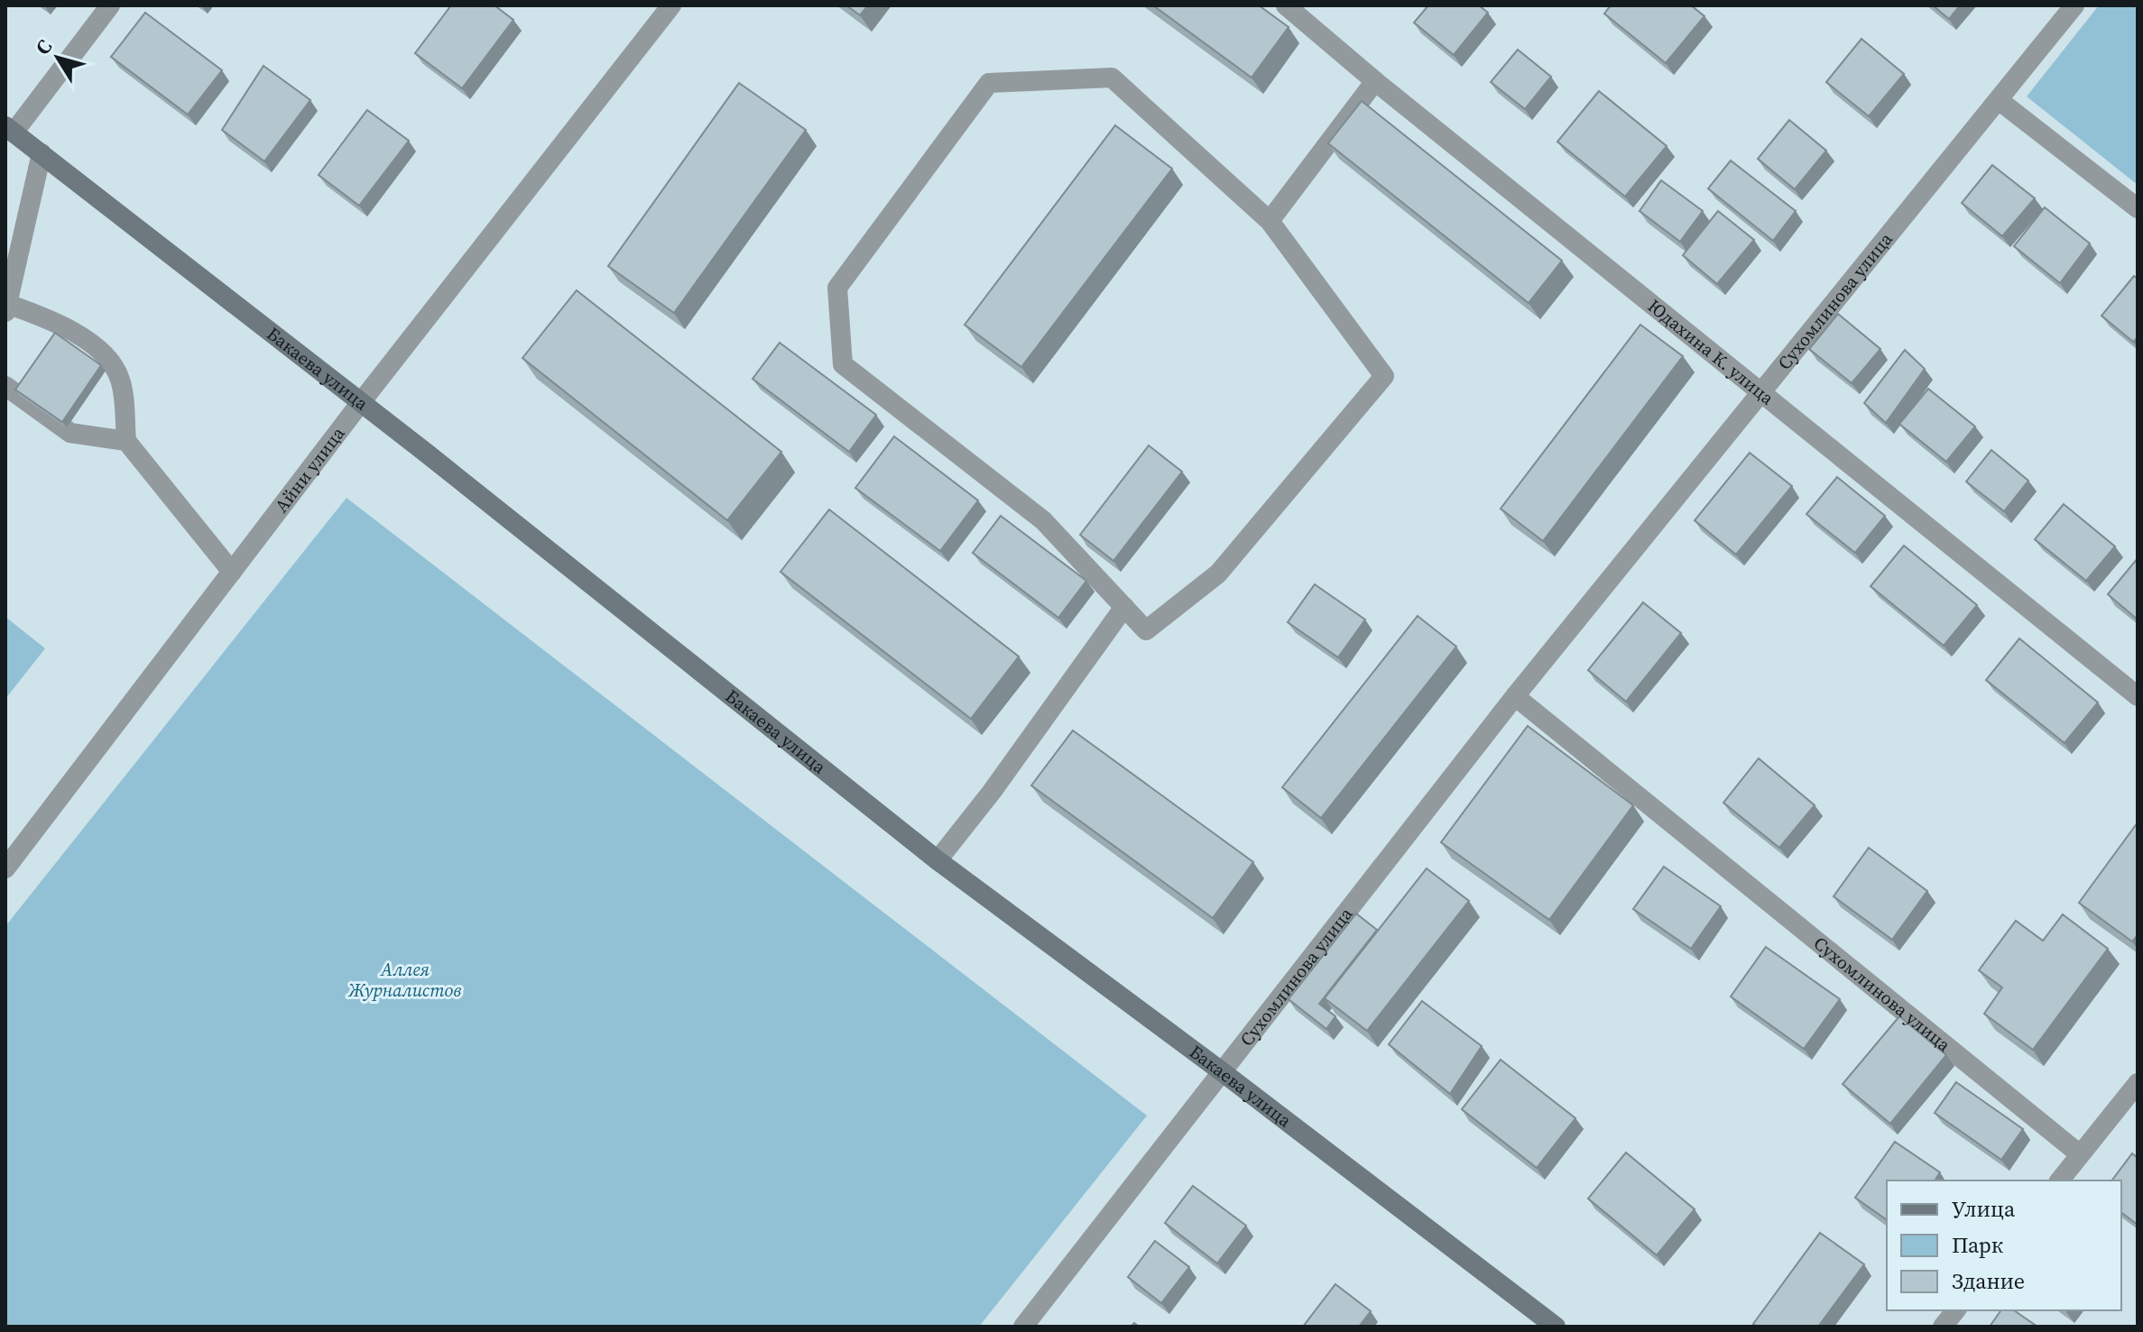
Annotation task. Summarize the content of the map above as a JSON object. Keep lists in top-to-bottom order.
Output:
{
  "streets": {
    "main road": ["Бакаева улица"],
    "street": ["Сухомлинова улица", "Юдахина К. улица", "Айни улица"]
  },
  "crossings": [
    ["Сухомлинова улица", "Юдахина К. улица"],
    ["Сухомлинова улица", "Бакаева улица"],
    ["Бакаева улица", "Айни улица"]
  ],
  "parks": ["Аллея Журналистов"],
  "legend": ["Улица", "Парк", "Здание"],
  "north": "top left"
}
